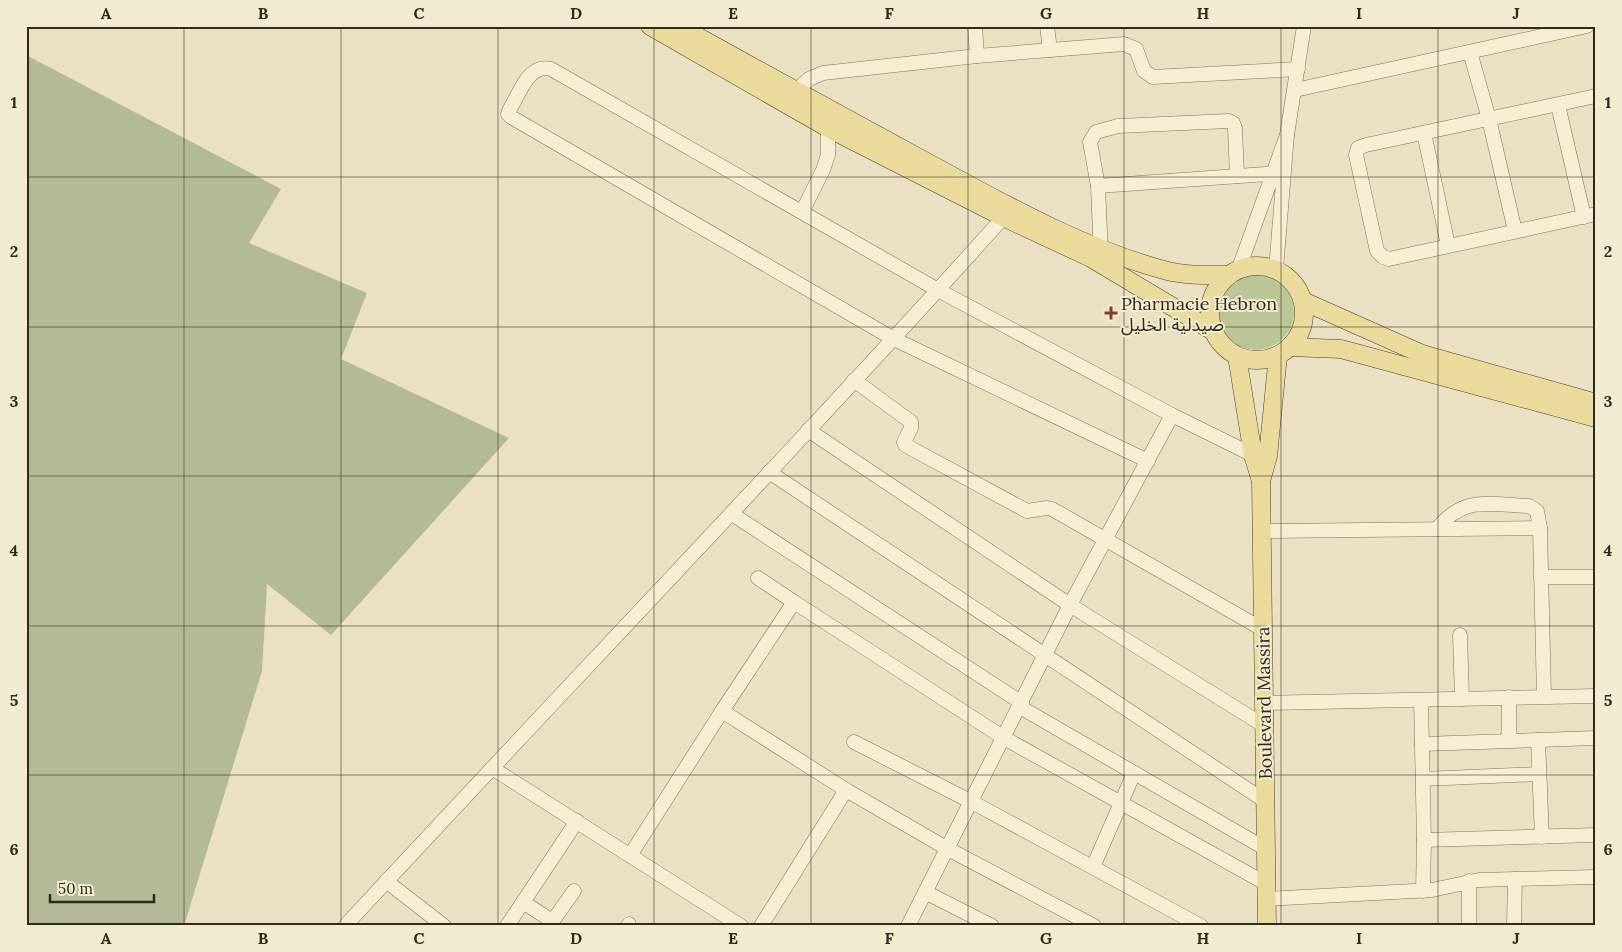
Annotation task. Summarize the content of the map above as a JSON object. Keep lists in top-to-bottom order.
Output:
{
  "streets": {
    "main road": ["Boulevard Massira"]
  },
  "places": {
    "health": ["Pharmacie Hebron صيدلية الخليل"]
  },
  "scale_bar": "50 m",
  "grid": {
    "columns": [
      "A",
      "B",
      "C",
      "D",
      "E",
      "F",
      "G",
      "H",
      "I",
      "J"
    ],
    "rows": [
      "1",
      "2",
      "3",
      "4",
      "5",
      "6"
    ]
  }
}
